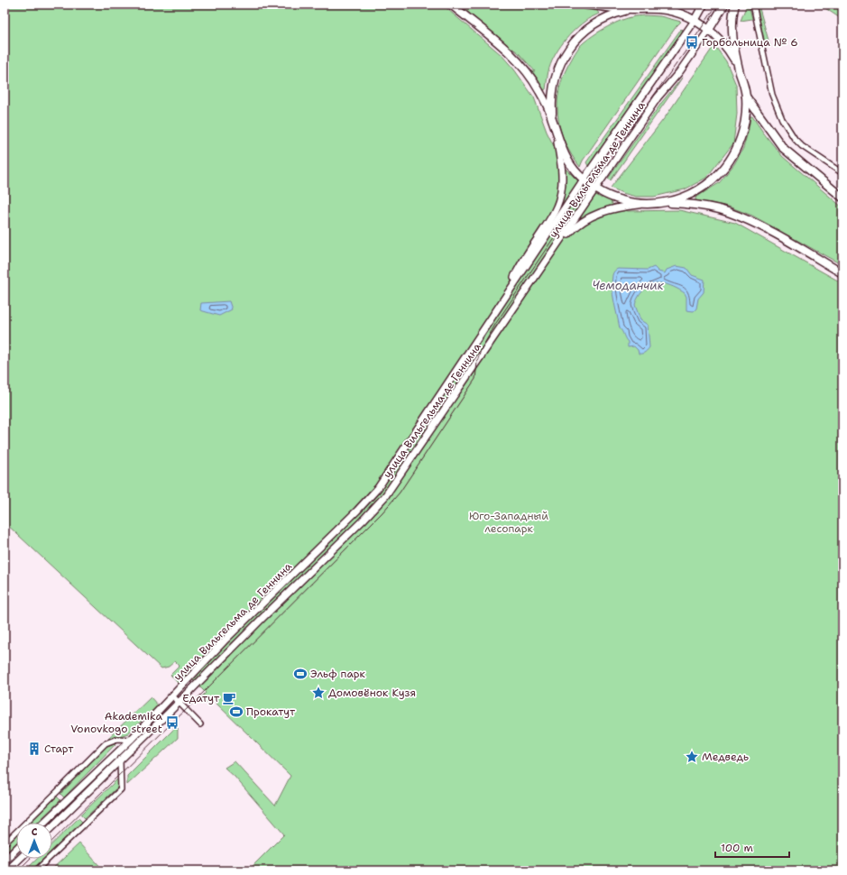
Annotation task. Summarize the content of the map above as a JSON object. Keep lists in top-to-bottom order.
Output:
{
  "streets": {
    "main road": ["улица Вильгельма де Геннина"]
  },
  "water": ["Чемоданчик"],
  "parks": ["Юго-Западный лесопарк"],
  "places": {
    "bus stop": ["Горбольница № 6", "Akademika Vonovkogo street"],
    "sports": ["Эльф парк", "Прокатут"],
    "place": ["Домовёнок Кузя", "Медведь"],
    "cafe": ["Едатут"],
    "building": ["Старт"]
  },
  "scale_bar": "100 m",
  "north": "top"
}
